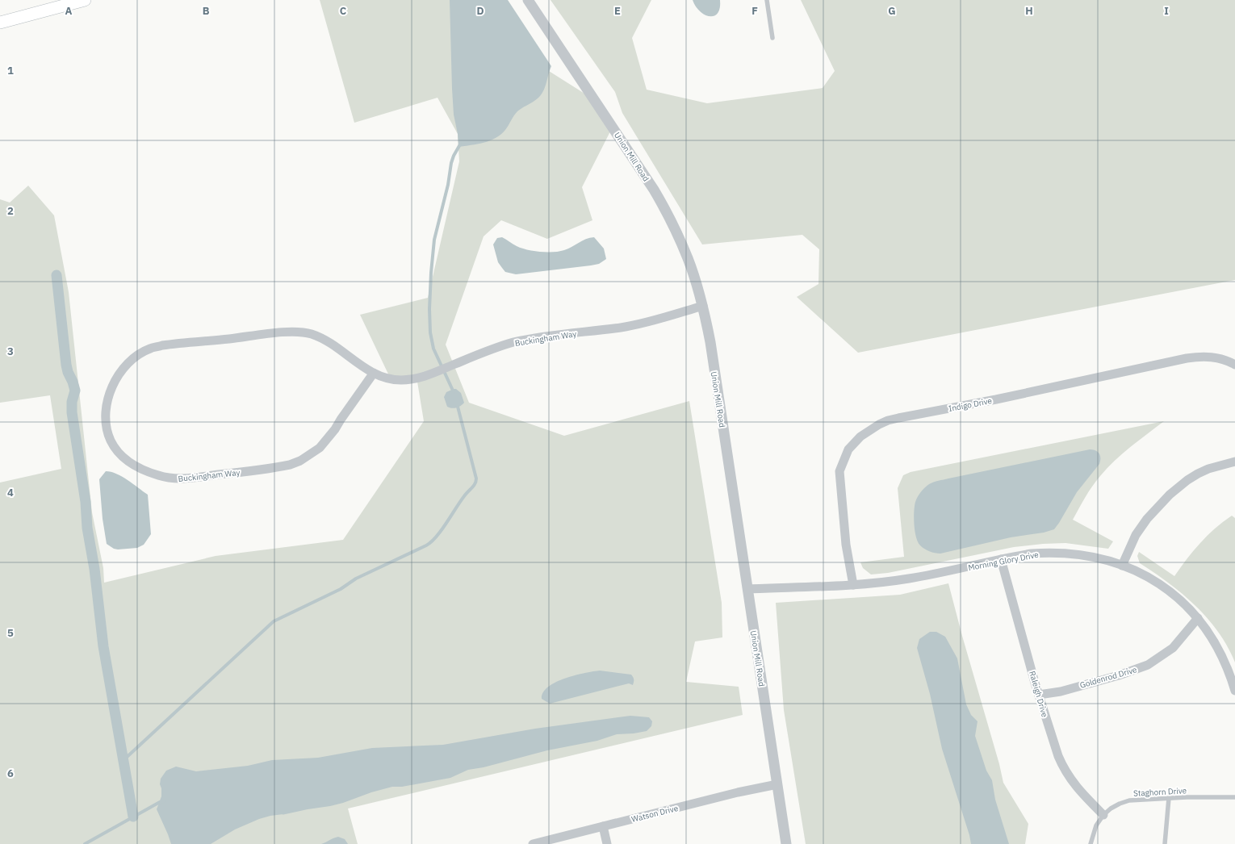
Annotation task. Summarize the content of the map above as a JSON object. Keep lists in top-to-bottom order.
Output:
{
  "streets": {
    "street": [
      "Union Mill Road",
      "Buckingham Way",
      "Indigo Drive",
      "Morning Glory Drive",
      "Goldenrod Drive",
      "Raleigh Drive",
      "Watson Drive"
    ],
    "lane": ["Staghorn Drive"]
  },
  "crossings": [
    ["Union Mill Road", "Buckingham Way"],
    ["Union Mill Road", "Morning Glory Drive"],
    ["Union Mill Road", "Watson Drive"],
    ["Indigo Drive", "Morning Glory Drive"],
    ["Morning Glory Drive", "Goldenrod Drive"],
    ["Morning Glory Drive", "Raleigh Drive"],
    ["Goldenrod Drive", "Raleigh Drive"],
    ["Raleigh Drive", "Staghorn Drive"]
  ],
  "grid": {
    "columns": [
      "A",
      "B",
      "C",
      "D",
      "E",
      "F",
      "G",
      "H",
      "I"
    ],
    "rows": [
      "1",
      "2",
      "3",
      "4",
      "5",
      "6"
    ]
  }
}
